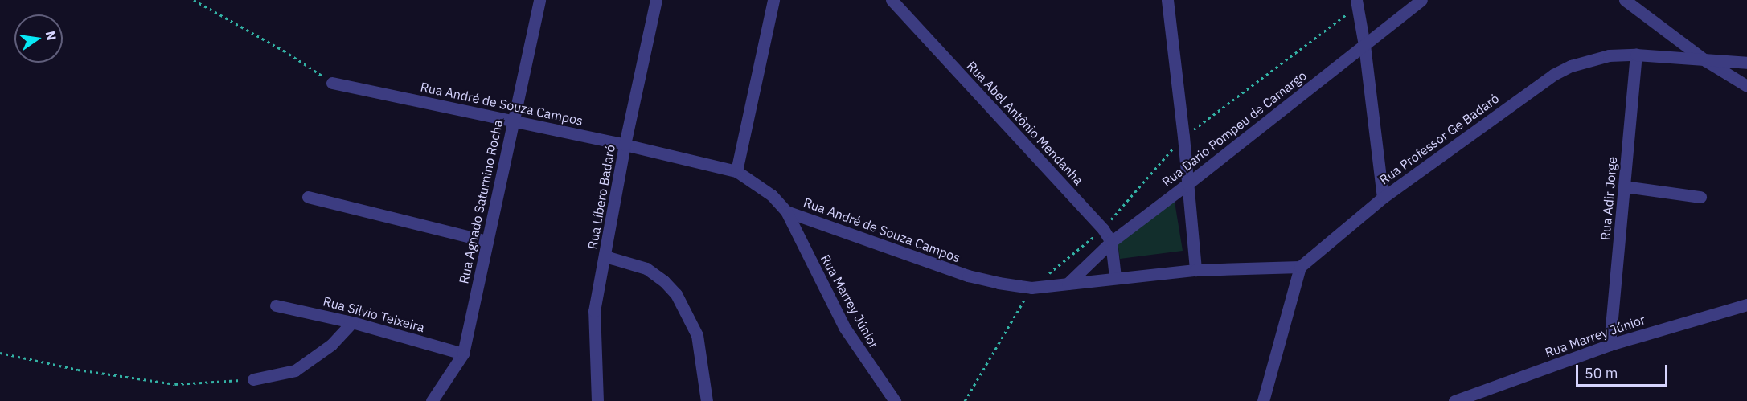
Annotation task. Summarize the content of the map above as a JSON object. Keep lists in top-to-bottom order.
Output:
{
  "streets": {
    "street": [
      "Rua André de Souza Campos",
      "Rua Abel Antônio Mendanha",
      "Rua Dario Pompeu de Camargo",
      "Rua Professor Ge Badaró",
      "Rua Líbero Badaró",
      "Rua Adir Jorge",
      "Rua Agnado Saturnino Rocha",
      "Rua Marrey Júnior",
      "Rua Silvio Teixeira"
    ]
  },
  "crossings": [
    ["Rua André de Souza Campos", "Rua Abel Antônio Mendanha"],
    ["Rua André de Souza Campos", "Rua Dario Pompeu de Camargo"],
    ["Rua André de Souza Campos", "Rua Professor Ge Badaró"],
    ["Rua André de Souza Campos", "Rua Líbero Badaró"],
    ["Rua André de Souza Campos", "Rua Agnado Saturnino Rocha"],
    ["Rua André de Souza Campos", "Rua Marrey Júnior"],
    ["Rua Abel Antônio Mendanha", "Rua Dario Pompeu de Camargo"],
    ["Rua Professor Ge Badaró", "Rua Adir Jorge"],
    ["Rua Adir Jorge", "Rua Marrey Júnior"],
    ["Rua Agnado Saturnino Rocha", "Rua Silvio Teixeira"]
  ],
  "scale_bar": "50 m",
  "north": "right"
}
